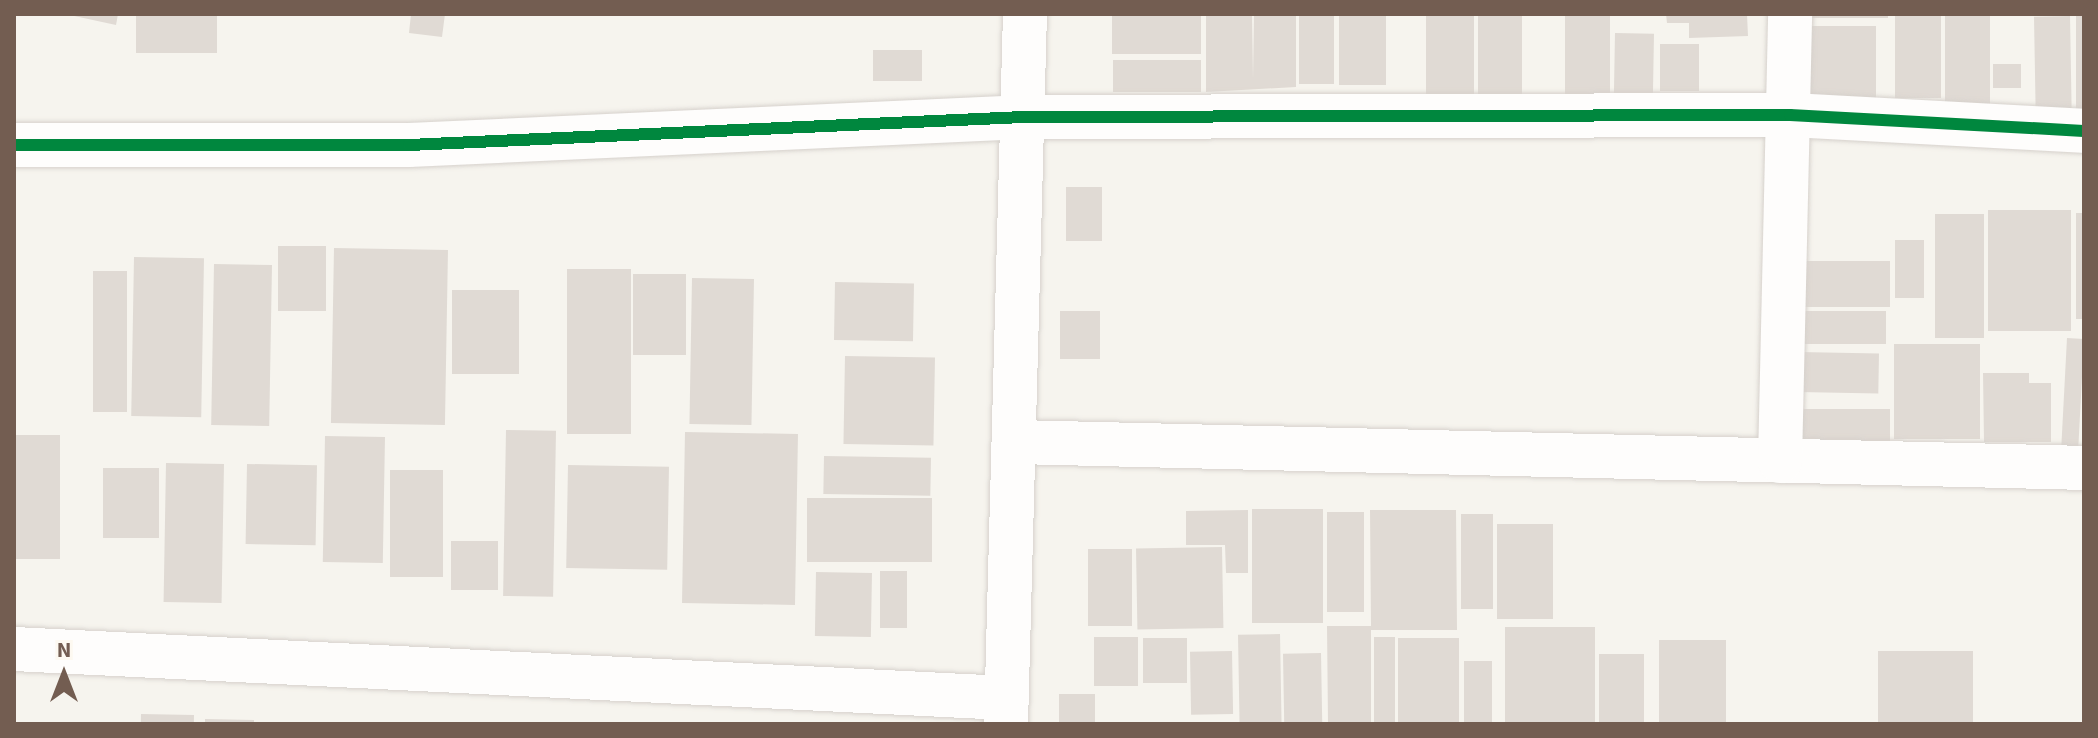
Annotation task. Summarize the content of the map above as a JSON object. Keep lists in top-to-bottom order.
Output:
{
  "north": "top"
}
